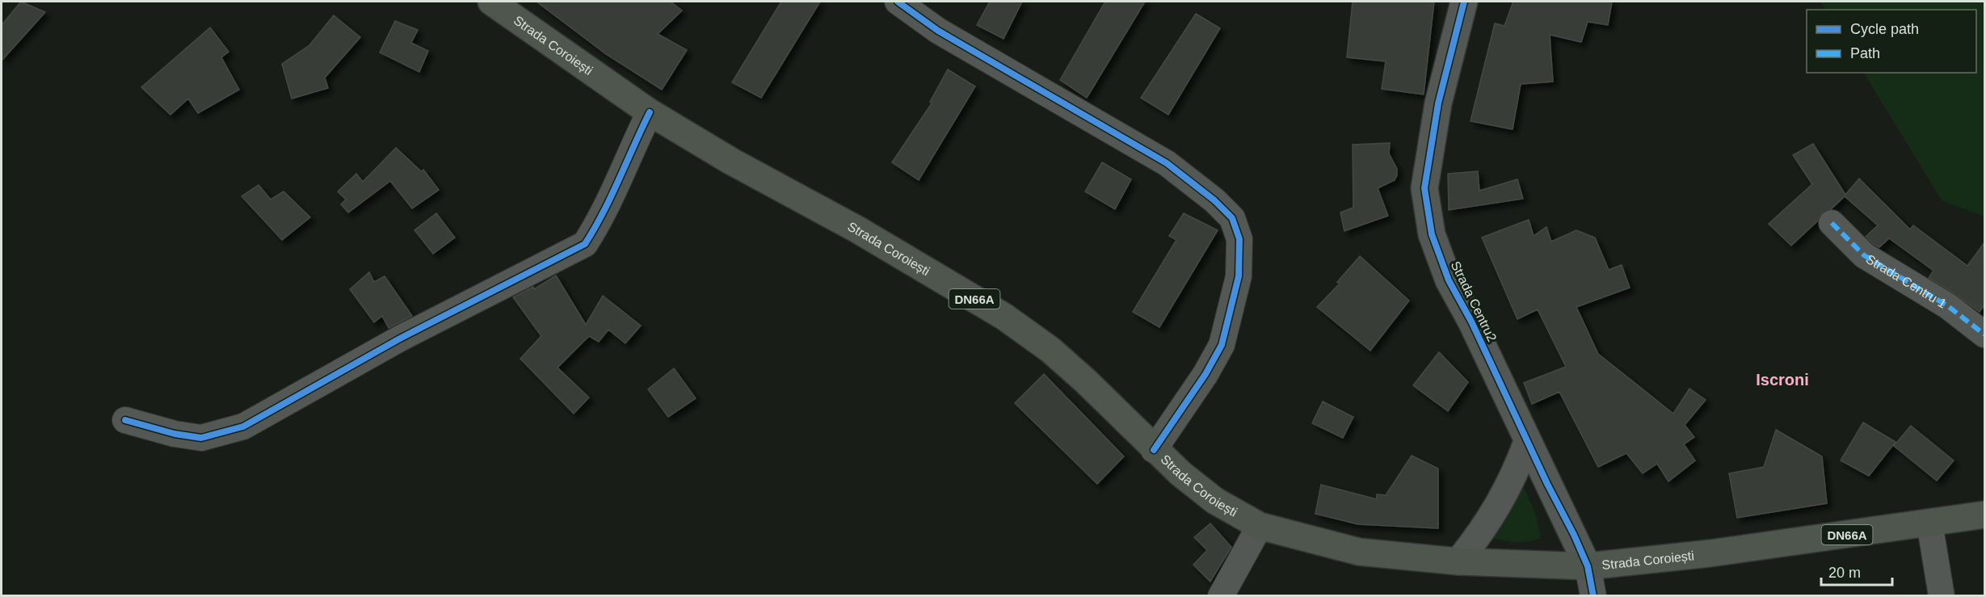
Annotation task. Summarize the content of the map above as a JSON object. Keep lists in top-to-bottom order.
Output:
{
  "streets": {
    "main road": ["Strada Coroiești", "DN66A"],
    "street": ["Strada Centru 1", "Strada Centru2"]
  },
  "crossings": [
    ["Strada Coroiești", "Strada Centru2"]
  ],
  "districts": ["Iscroni"],
  "legend": ["Cycle path", "Path"],
  "scale_bar": "20 m"
}
